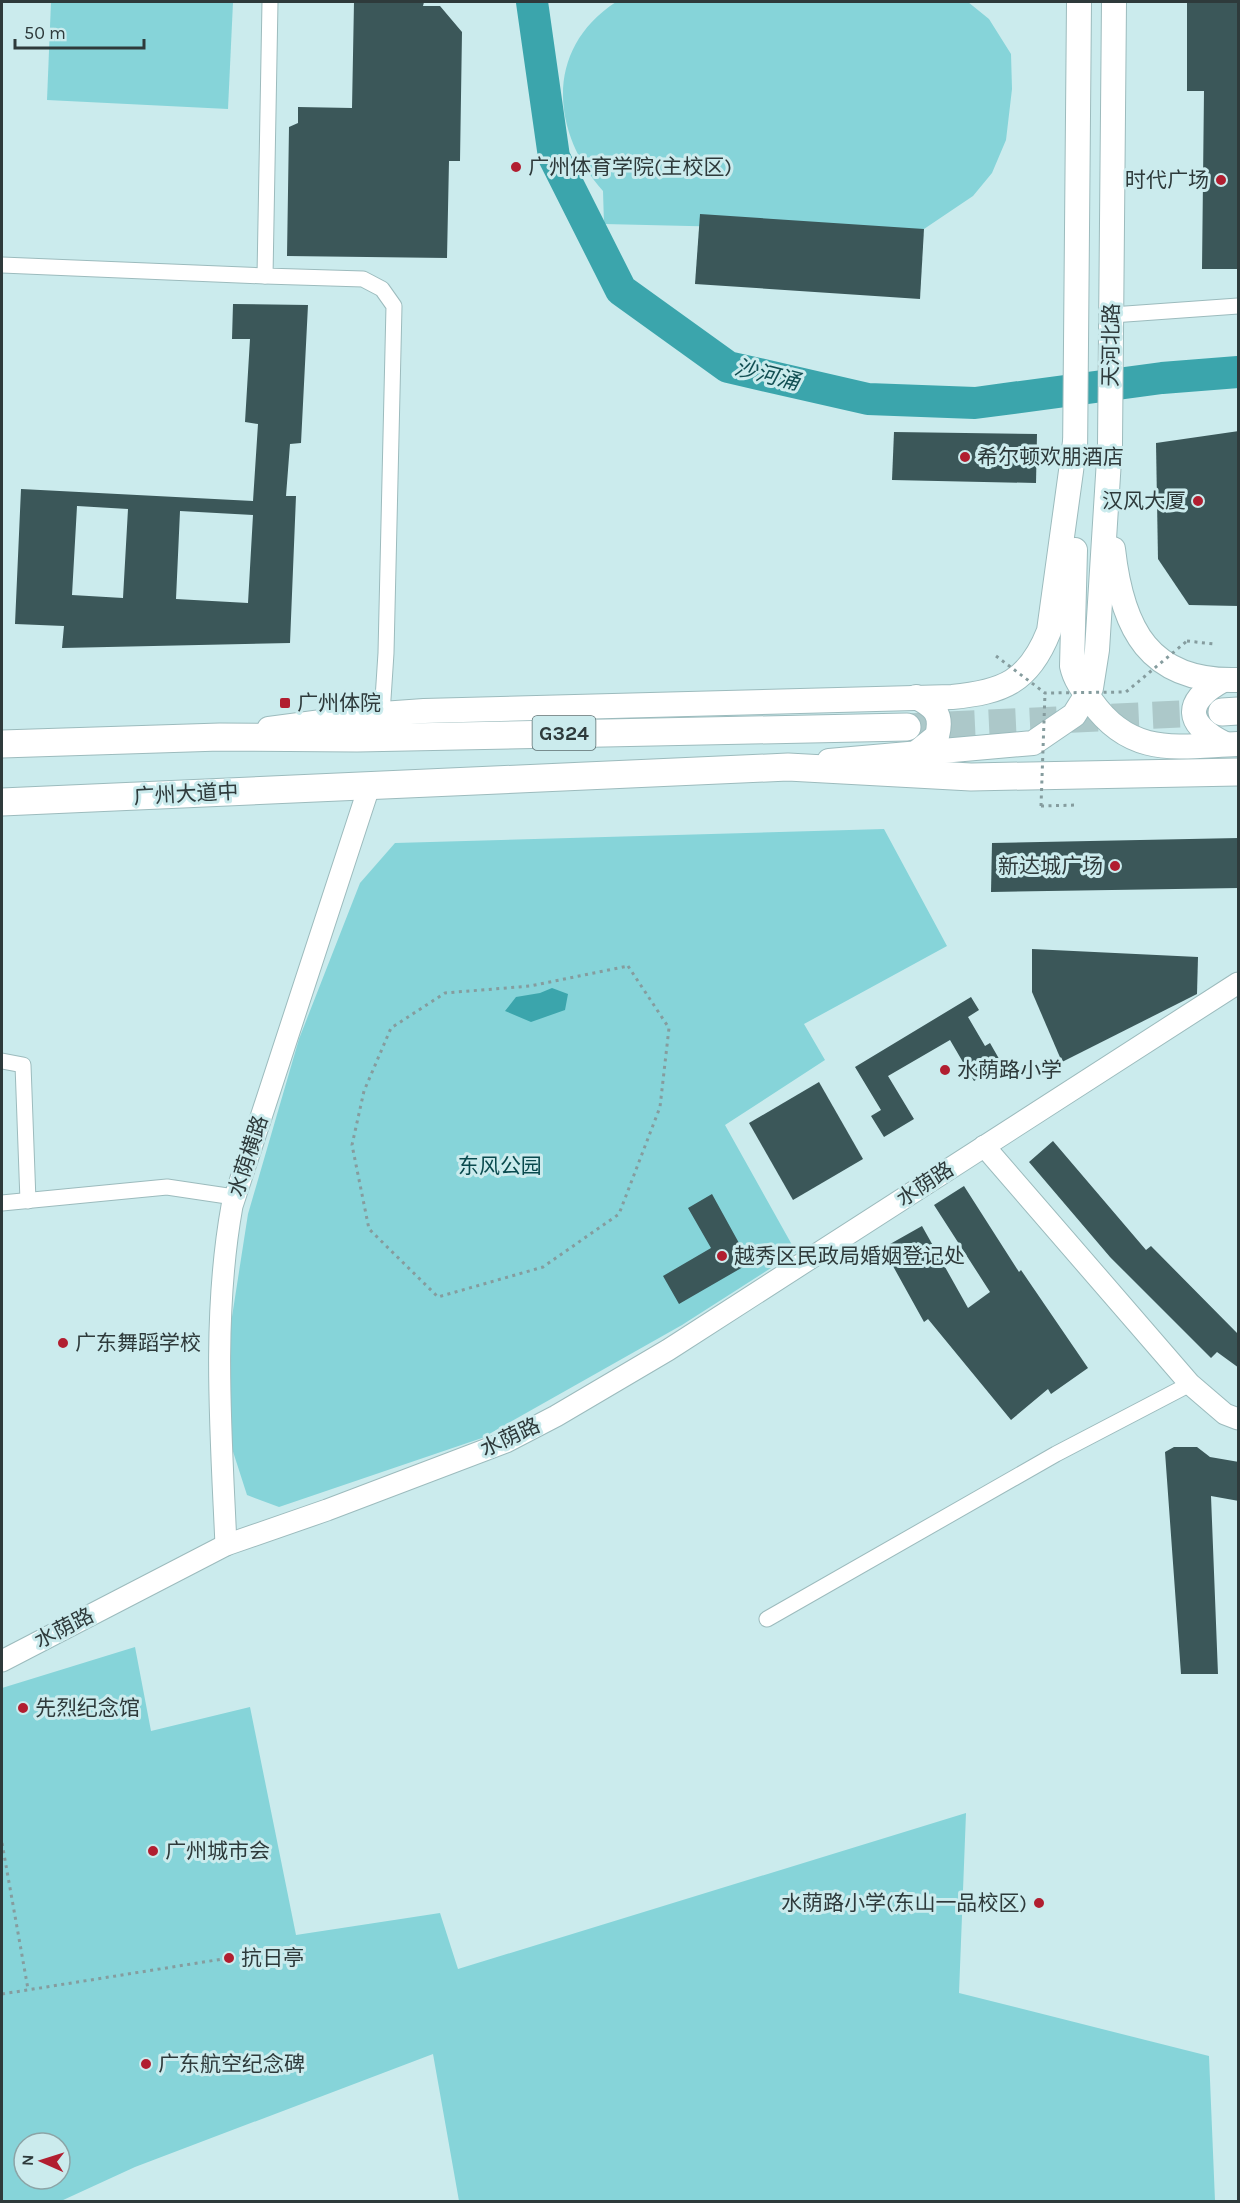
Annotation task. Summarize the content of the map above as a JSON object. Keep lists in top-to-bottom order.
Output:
{
  "streets": {
    "highway": ["G324", "广州大道中"],
    "main road": ["天河北路"],
    "street": ["水荫横路", "水荫路"]
  },
  "crossings": [
    ["G324", "广州大道中"],
    ["G324", "水荫横路"],
    ["广州大道中", "水荫横路"],
    ["水荫横路", "水荫路"]
  ],
  "water": ["沙河涌"],
  "parks": ["东风公园"],
  "places": {
    "other": [
      "广州体育学院(主校区)",
      "时代广场",
      "希尔顿欢朋酒店",
      "汉风大厦",
      "新达城广场",
      "水荫路小学",
      "越秀区民政局婚姻登记处",
      "广东舞蹈学校",
      "先烈纪念馆",
      "广州城市会",
      "水荫路小学(东山一品校区)",
      "抗日亭",
      "广东航空纪念碑"
    ],
    "transit": ["广州体院"]
  },
  "scale_bar": "50 m",
  "north": "left"
}
